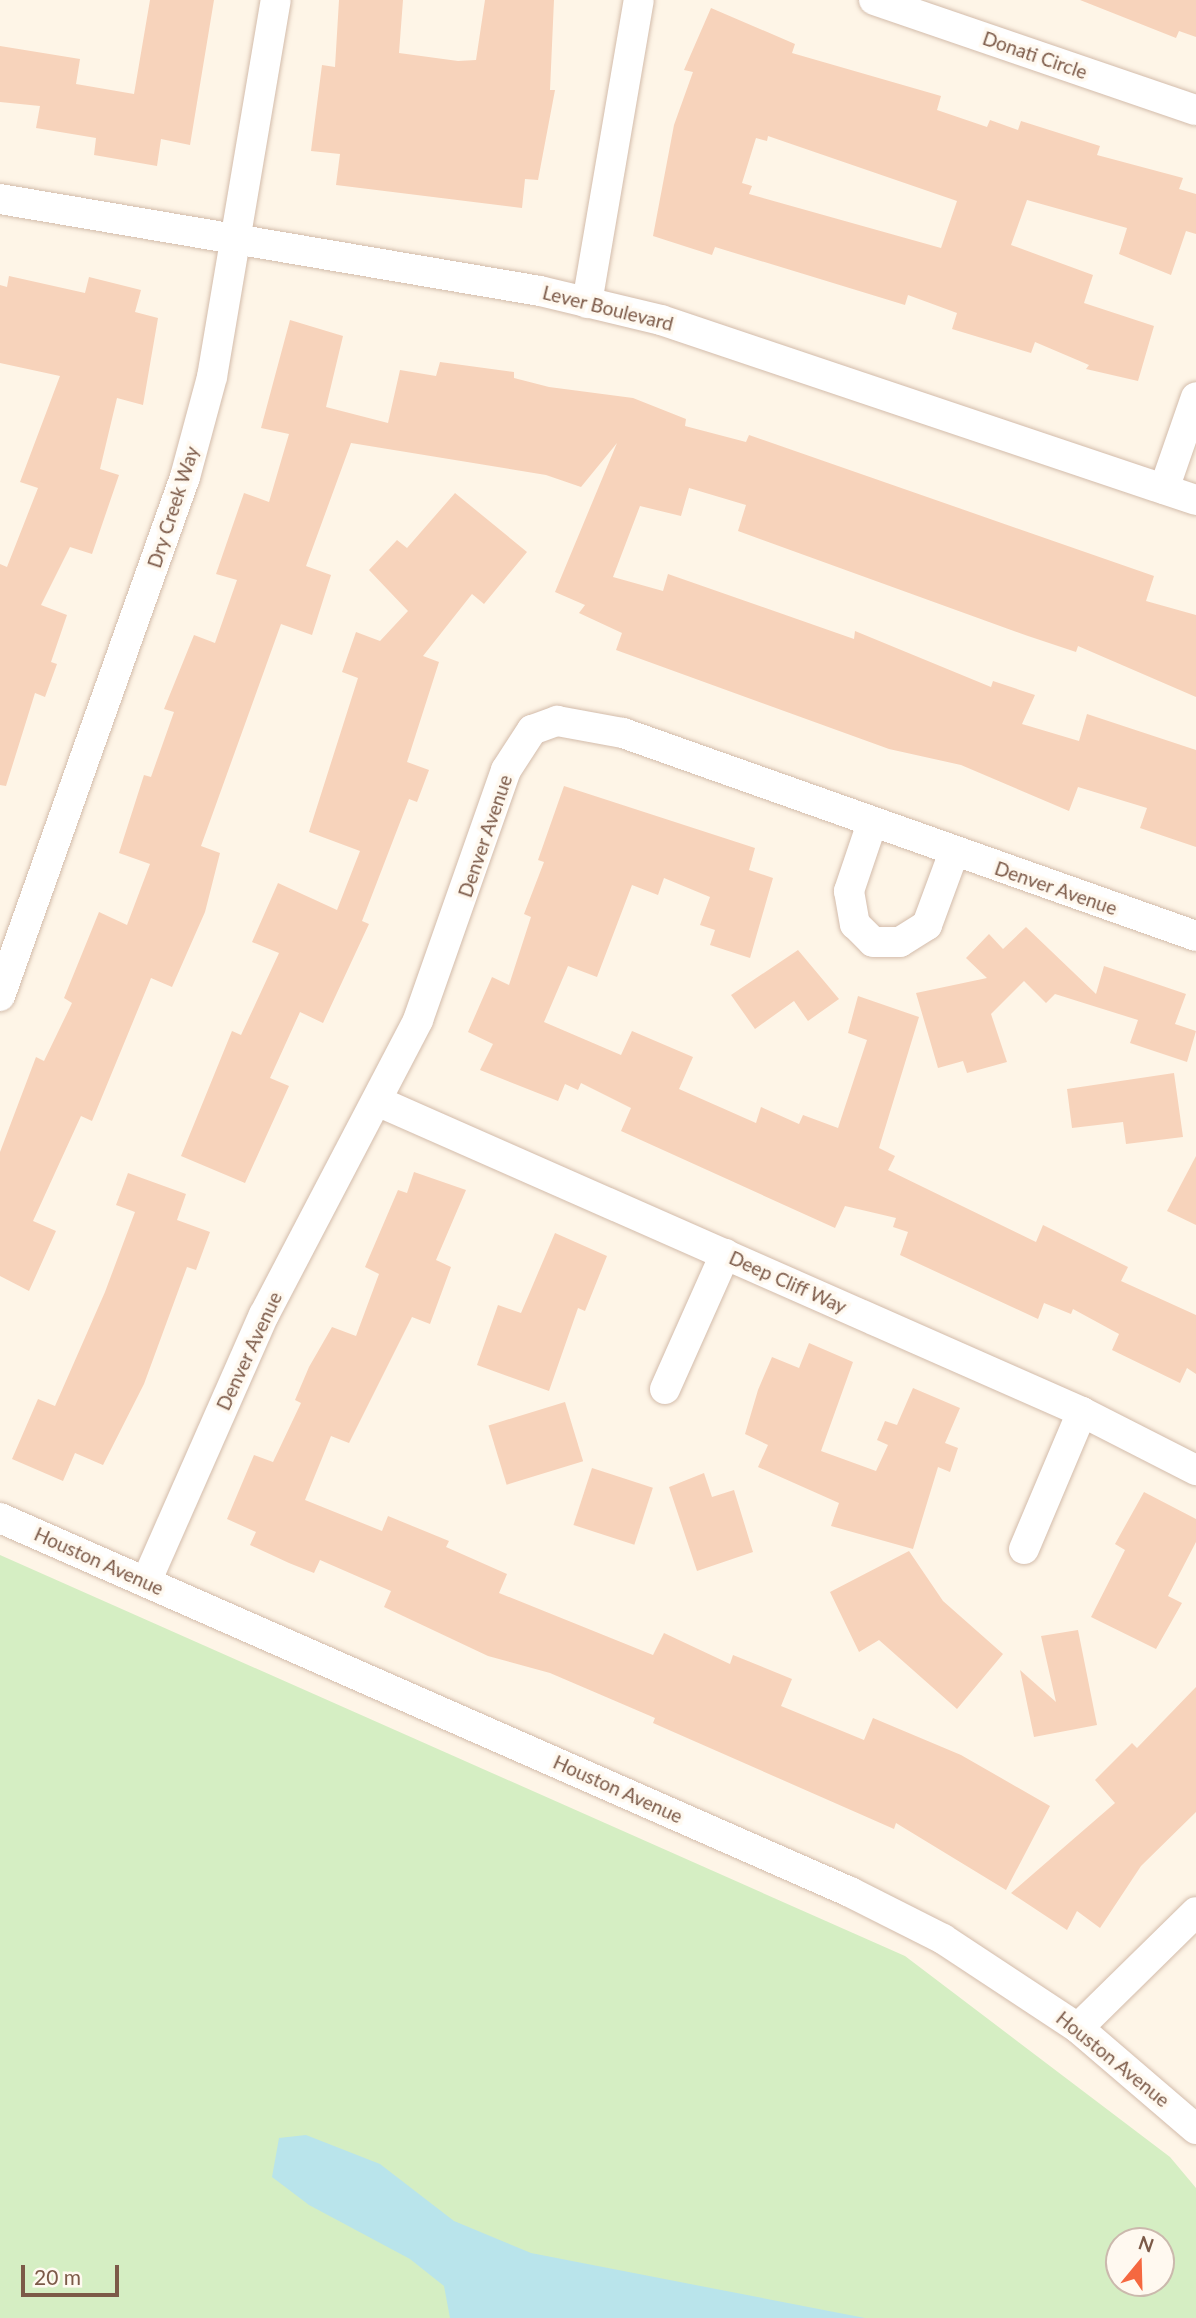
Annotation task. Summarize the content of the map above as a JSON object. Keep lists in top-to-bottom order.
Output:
{
  "streets": {
    "street": [
      "Donati Circle",
      "Lever Boulevard",
      "Dry Creek Way",
      "Denver Avenue",
      "Deep Cliff Way",
      "Houston Avenue"
    ]
  },
  "crossings": [
    ["Lever Boulevard", "Dry Creek Way"],
    ["Denver Avenue", "Deep Cliff Way"],
    ["Denver Avenue", "Houston Avenue"]
  ],
  "scale_bar": "20 m",
  "north": "top"
}
